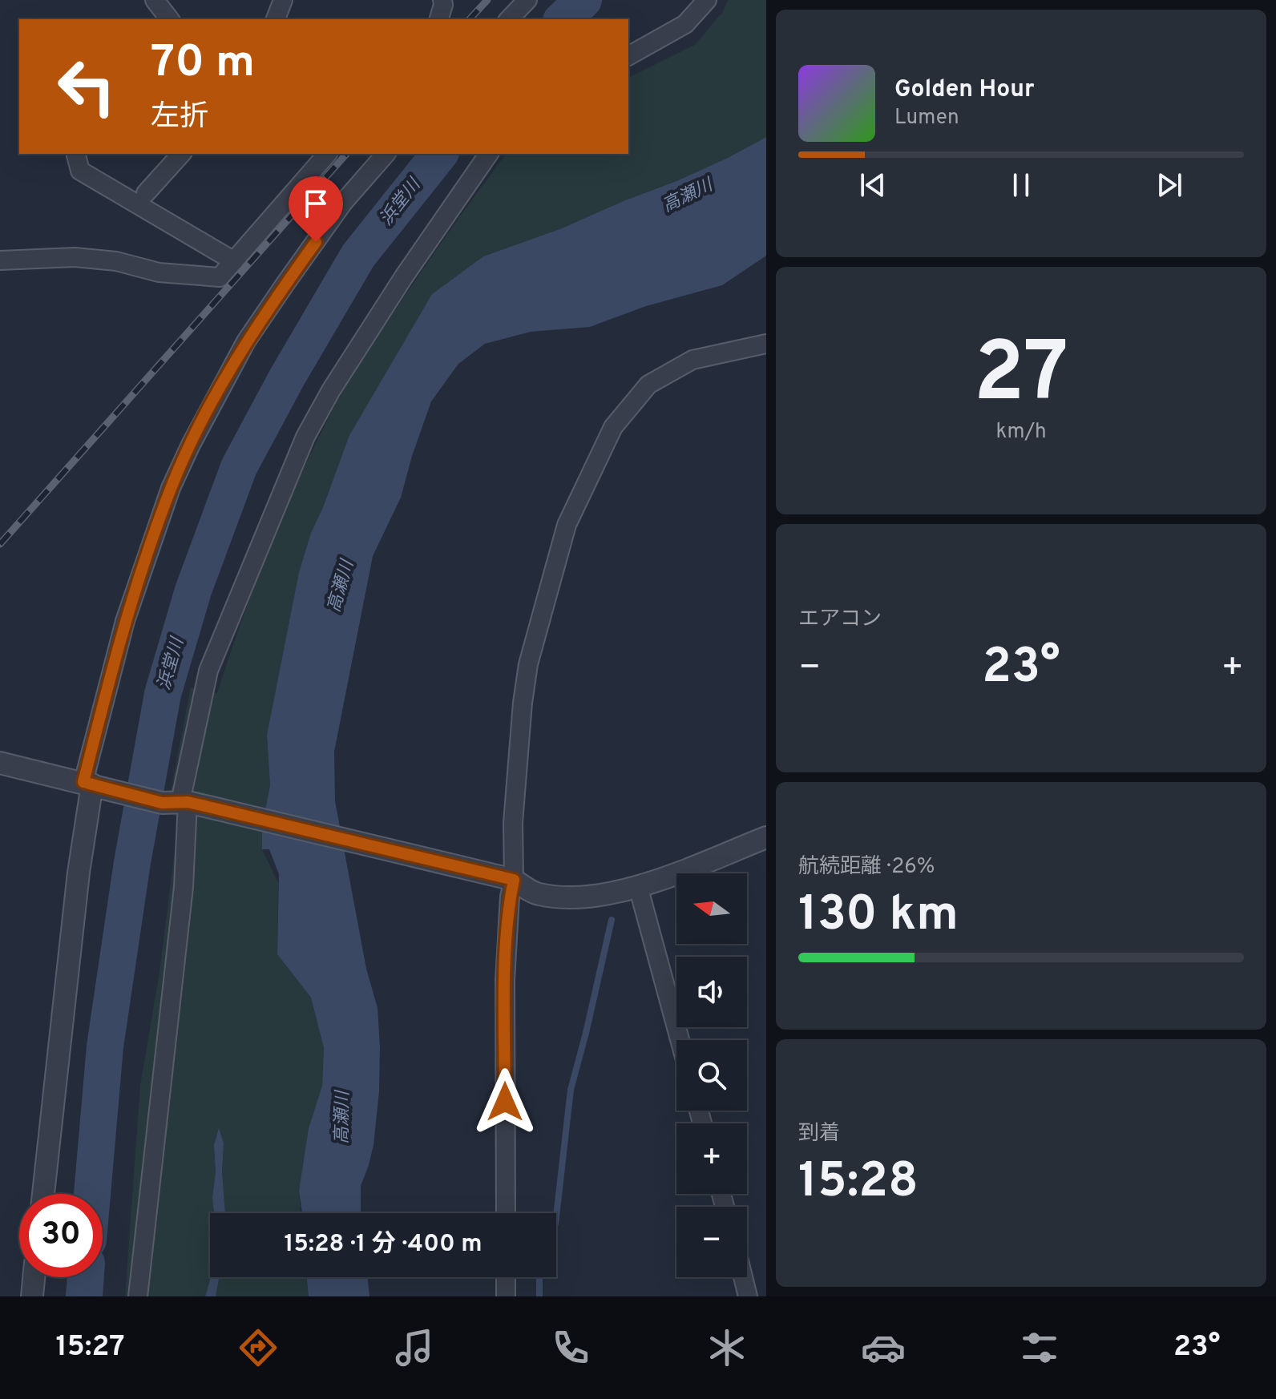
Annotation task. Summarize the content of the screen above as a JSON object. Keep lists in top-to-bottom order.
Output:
{
  "water": ["高瀬川", "浜堂川"],
  "north": "left",
  "page": {
    "turn": ["70 m", "左折"],
    "song": ["Golden Hour", "Lumen"],
    "tile": [
      ["27", "km/h"],
      "エアコン",
      ["航続距離 · 26%", "130 km"],
      ["到着", "15:28"]
    ],
    "heat": ["−", "23°", "+"],
    "map_buttons": ["+", "−"],
    "limit": "30",
    "trip": "15:28 · 1 分 · 400 m",
    "tabs": ["15:27", "23°"]
  }
}
